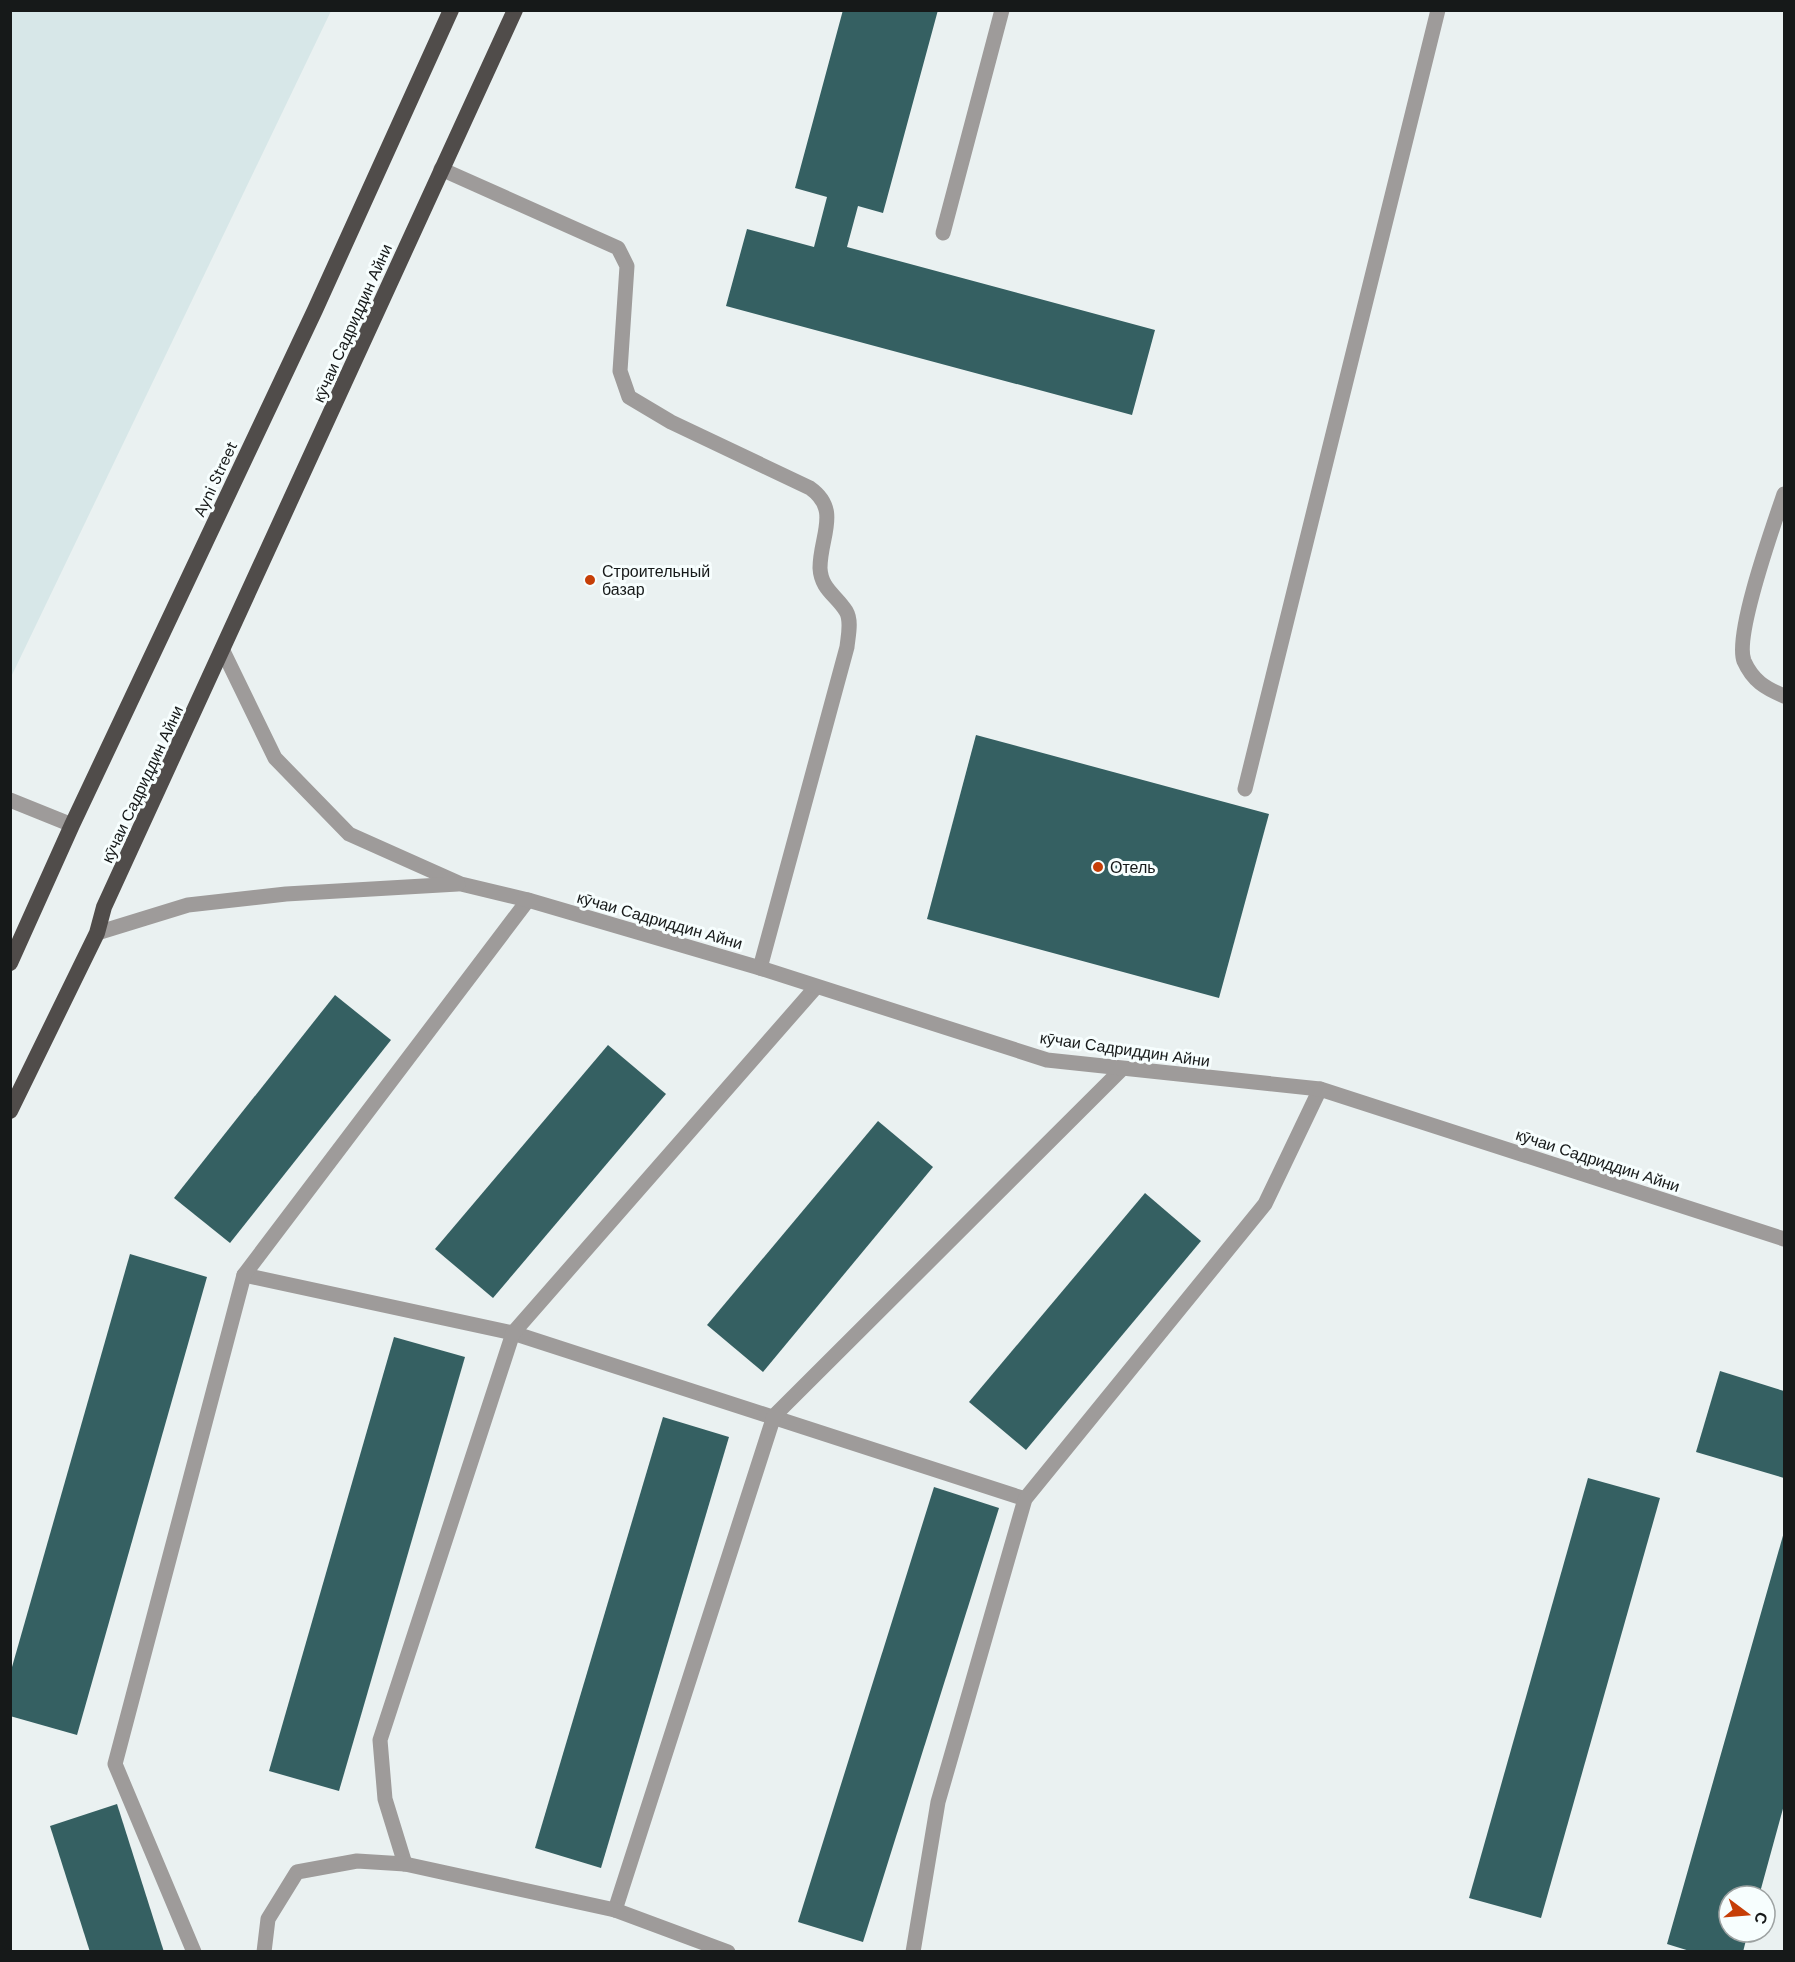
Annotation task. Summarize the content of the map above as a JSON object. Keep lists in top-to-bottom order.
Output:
{
  "streets": {
    "highway": ["кӯчаи Садриддин Айни", "Ayni Street"]
  },
  "places": ["Строительный базар", "Отель"],
  "north": "right"
}
